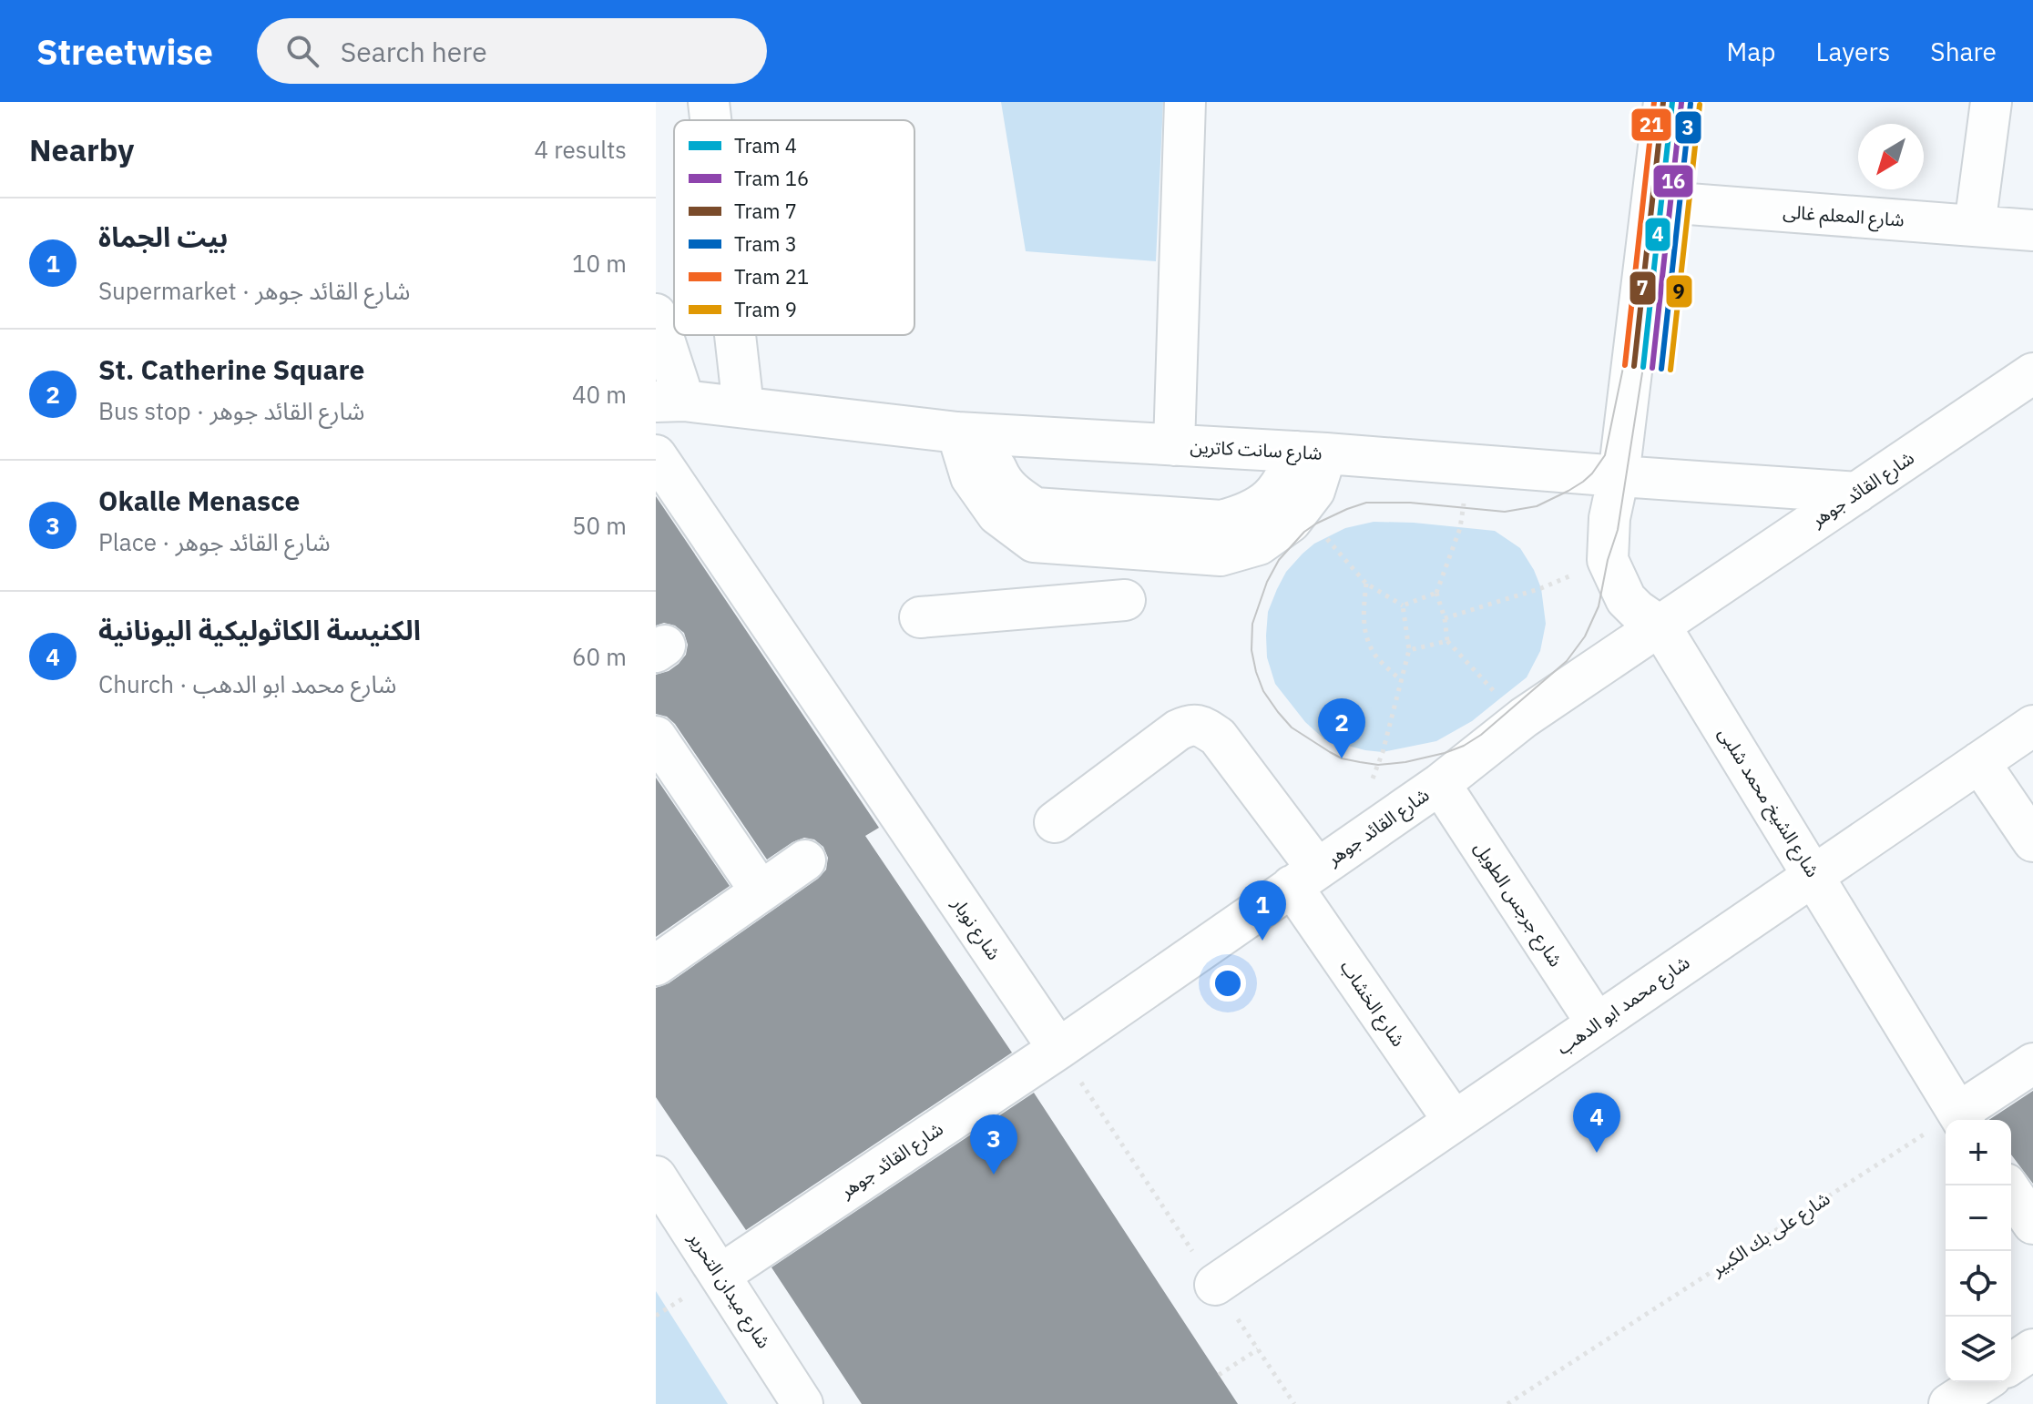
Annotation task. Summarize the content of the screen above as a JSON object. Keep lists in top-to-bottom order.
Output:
{
  "streets": {
    "street": [
      "شارع المعلم غالى",
      "شارع سانت كاترين",
      "شارع القائد جوهر",
      "شارع الشيخ محمد شلبى",
      "شارع جرجس الطويل",
      "شارع نوبار",
      "شارع الخشاب",
      "شارع محمد ابو الدهب",
      "شارع ميدان التحرير"
    ],
    "path": ["شارع على بك الكبير"]
  },
  "crossings": [
    ["شارع المعلم غالى", "شارع الشيخ محمد شلبى"],
    ["شارع سانت كاترين", "شارع القائد جوهر"],
    ["شارع سانت كاترين", "شارع الشيخ محمد شلبى"],
    ["شارع القائد جوهر", "شارع الشيخ محمد شلبى"],
    ["شارع القائد جوهر", "شارع جرجس الطويل"],
    ["شارع القائد جوهر", "شارع نوبار"],
    ["شارع القائد جوهر", "شارع الخشاب"],
    ["شارع القائد جوهر", "شارع ميدان التحرير"],
    ["شارع الشيخ محمد شلبى", "شارع محمد ابو الدهب"],
    ["شارع الشيخ محمد شلبى", "شارع على بك الكبير"],
    ["شارع جرجس الطويل", "شارع محمد ابو الدهب"],
    ["شارع الخشاب", "شارع محمد ابو الدهب"]
  ],
  "lines": [
    "tram line 4",
    "tram line 7",
    "tram line 21",
    "tram line 16",
    "tram line 3",
    "tram line 9"
  ],
  "legend": [
    "Tram 4",
    "Tram 16",
    "Tram 7",
    "Tram 3",
    "Tram 21",
    "Tram 9"
  ],
  "north": "bottom left",
  "page": {
    "header": "Streetwise",
    "search": "Search here",
    "nav": ["Map", "Layers", "Share"],
    "heading": ["Nearby", "4 results"],
    "list": [
      {
        "mark": "1",
        "name": "بيت الجماة",
        "note": "Supermarket · شارع القائد جوهر",
        "value": "10 m"
      },
      {
        "mark": "2",
        "name": "St. Catherine Square",
        "note": "Bus stop · شارع القائد جوهر",
        "value": "40 m"
      },
      {
        "mark": "3",
        "name": "Okalle Menasce",
        "note": "Place · شارع القائد جوهر",
        "value": "50 m"
      },
      {
        "mark": "4",
        "name": "الكنيسة الكاثوليكية اليونانية",
        "note": "Church · شارع محمد ابو الدهب",
        "value": "60 m"
      }
    ],
    "pins": [
      "2",
      "1",
      "4",
      "3"
    ],
    "map_buttons": ["+", "−"]
  }
}
